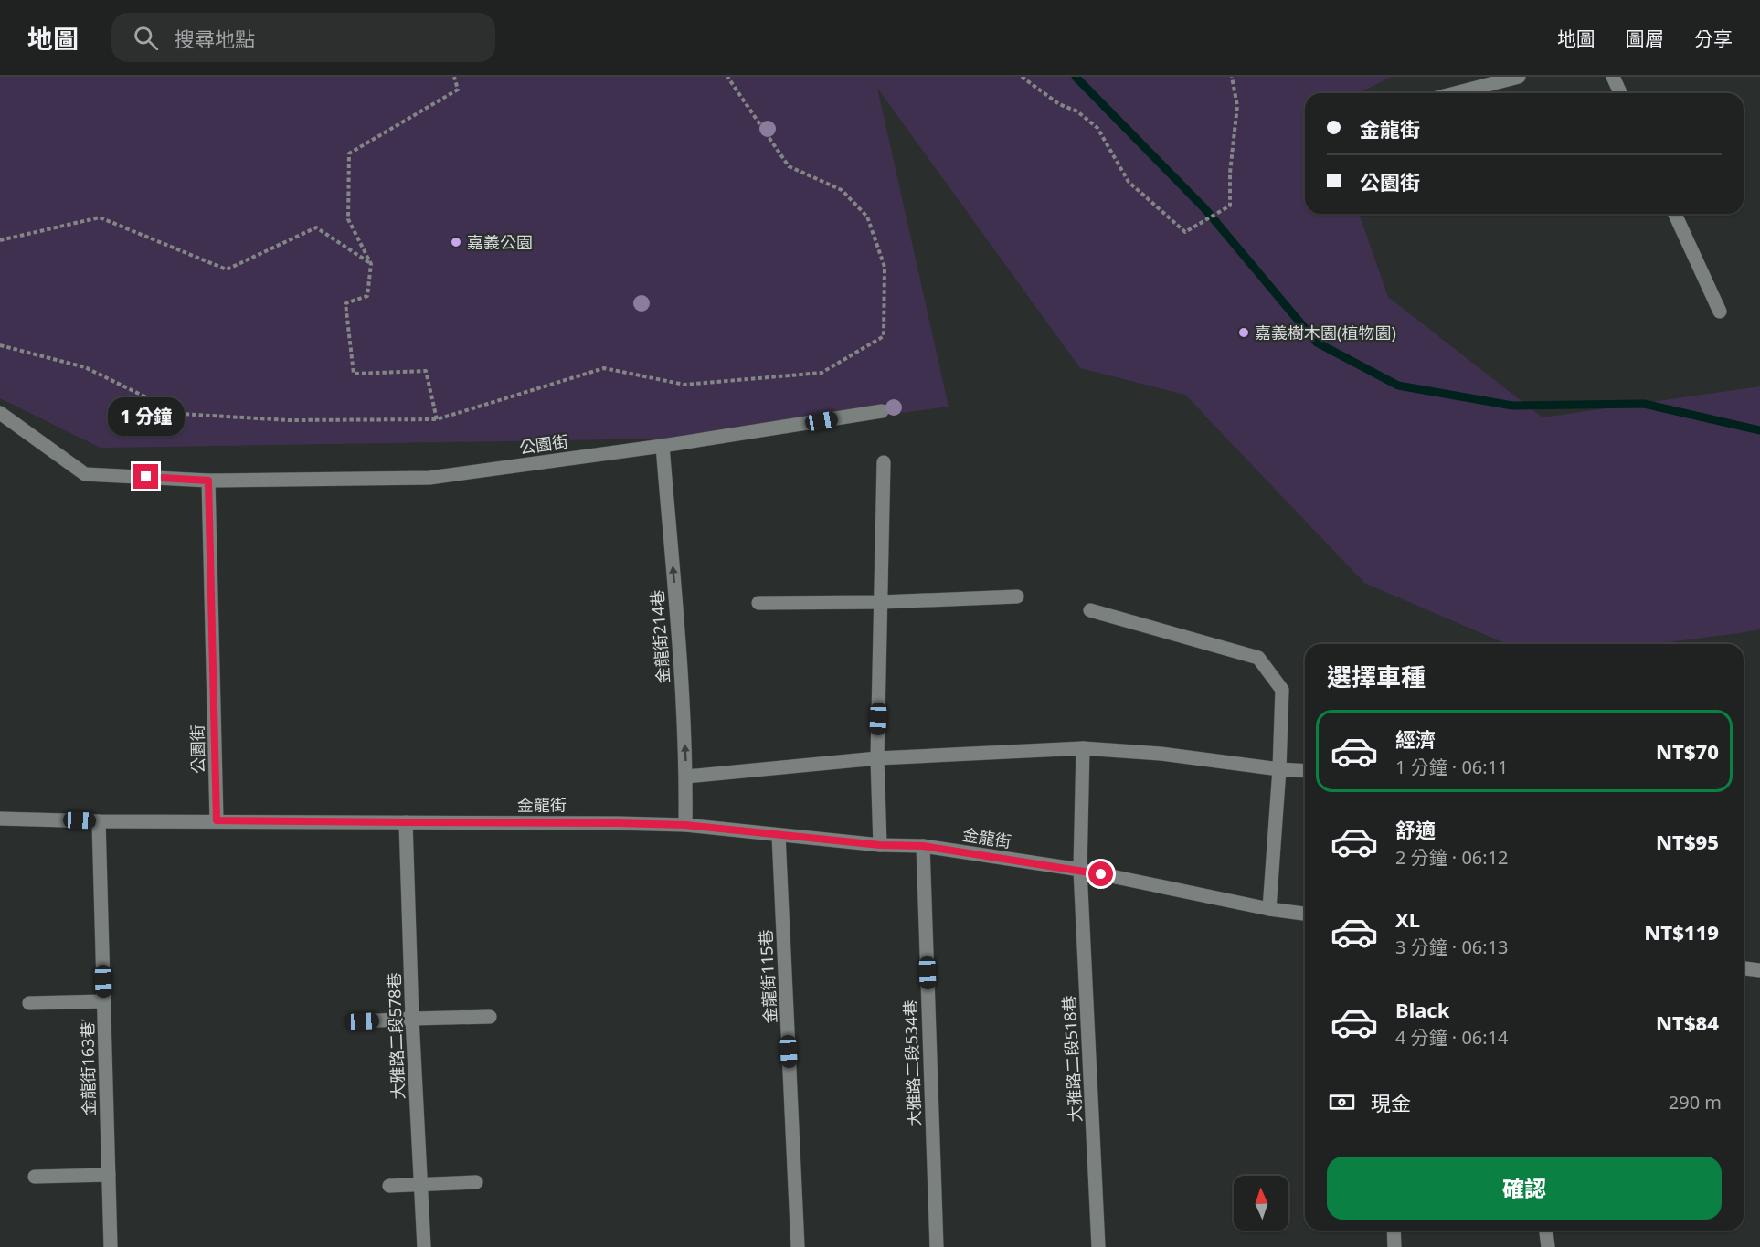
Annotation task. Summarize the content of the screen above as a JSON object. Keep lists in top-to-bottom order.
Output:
{
  "streets": {
    "street": [
      "公園街",
      "金龍街214巷",
      "金龍街",
      "金龍街115巷",
      "大雅路二段578巷",
      "大雅路二段518巷",
      "大雅路二段534巷",
      "金龍街163巷'"
    ]
  },
  "crossings": [
    ["公園街", "金龍街214巷"],
    ["公園街", "金龍街"],
    ["金龍街214巷", "金龍街"],
    ["金龍街", "金龍街115巷"],
    ["金龍街", "大雅路二段578巷"],
    ["金龍街", "大雅路二段518巷"],
    ["金龍街", "大雅路二段534巷"],
    ["金龍街", "金龍街163巷'"]
  ],
  "one_way": ["金龍街214巷"],
  "places": ["嘉義公園", "嘉義樹木園(植物園)"],
  "north": "top",
  "page": {
    "header": "地圖",
    "search": "搜尋地點",
    "nav": ["地圖", "圖層", "分享"],
    "banner": ["金龍街", "公園街"],
    "bubble": "1 分鐘",
    "heading": "選擇車種",
    "list": [
      {
        "name": "經濟",
        "note": "1 分鐘 · 06:11",
        "value": "NT$70"
      },
      {
        "name": "舒適",
        "note": "2 分鐘 · 06:12",
        "value": "NT$95"
      },
      {
        "name": "XL",
        "note": "3 分鐘 · 06:13",
        "value": "NT$119"
      },
      {
        "name": "Black",
        "note": "4 分鐘 · 06:14",
        "value": "NT$84"
      }
    ],
    "pay": ["現金", "290 m"],
    "buttons": "確認"
  }
}
